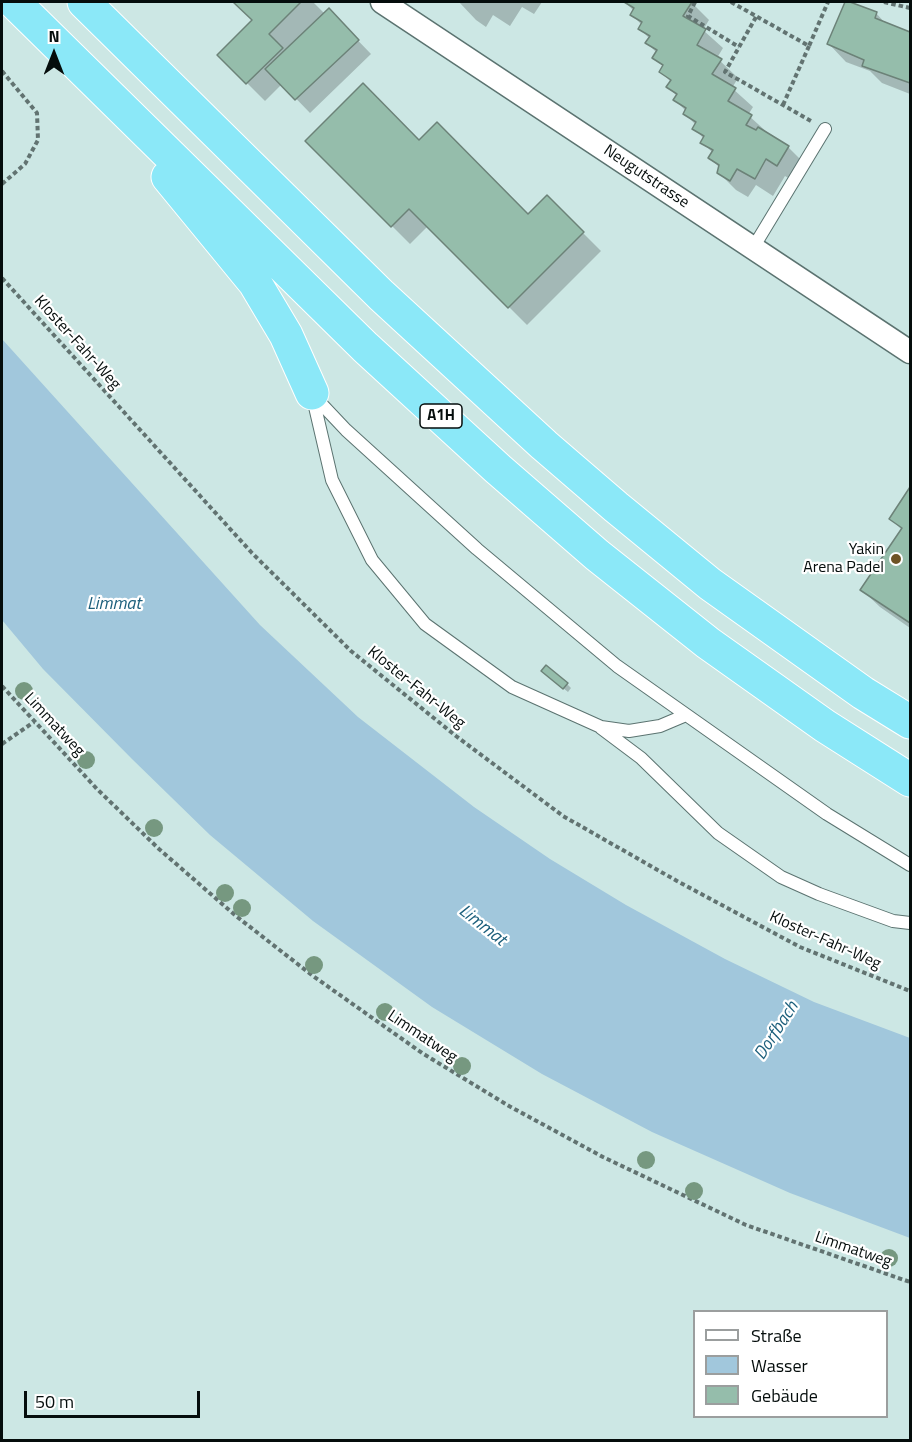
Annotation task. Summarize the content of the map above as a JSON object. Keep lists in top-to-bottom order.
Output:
{
  "streets": {
    "highway": ["A1H"],
    "street": ["Neugutstrasse"],
    "path": ["Kloster-Fahr-Weg", "Limmatweg"]
  },
  "water": ["Limmat", "Dorfbach"],
  "places": ["Yakin Arena Padel"],
  "legend": ["Straße", "Wasser", "Gebäude"],
  "scale_bar": "50 m",
  "north": "top"
}
